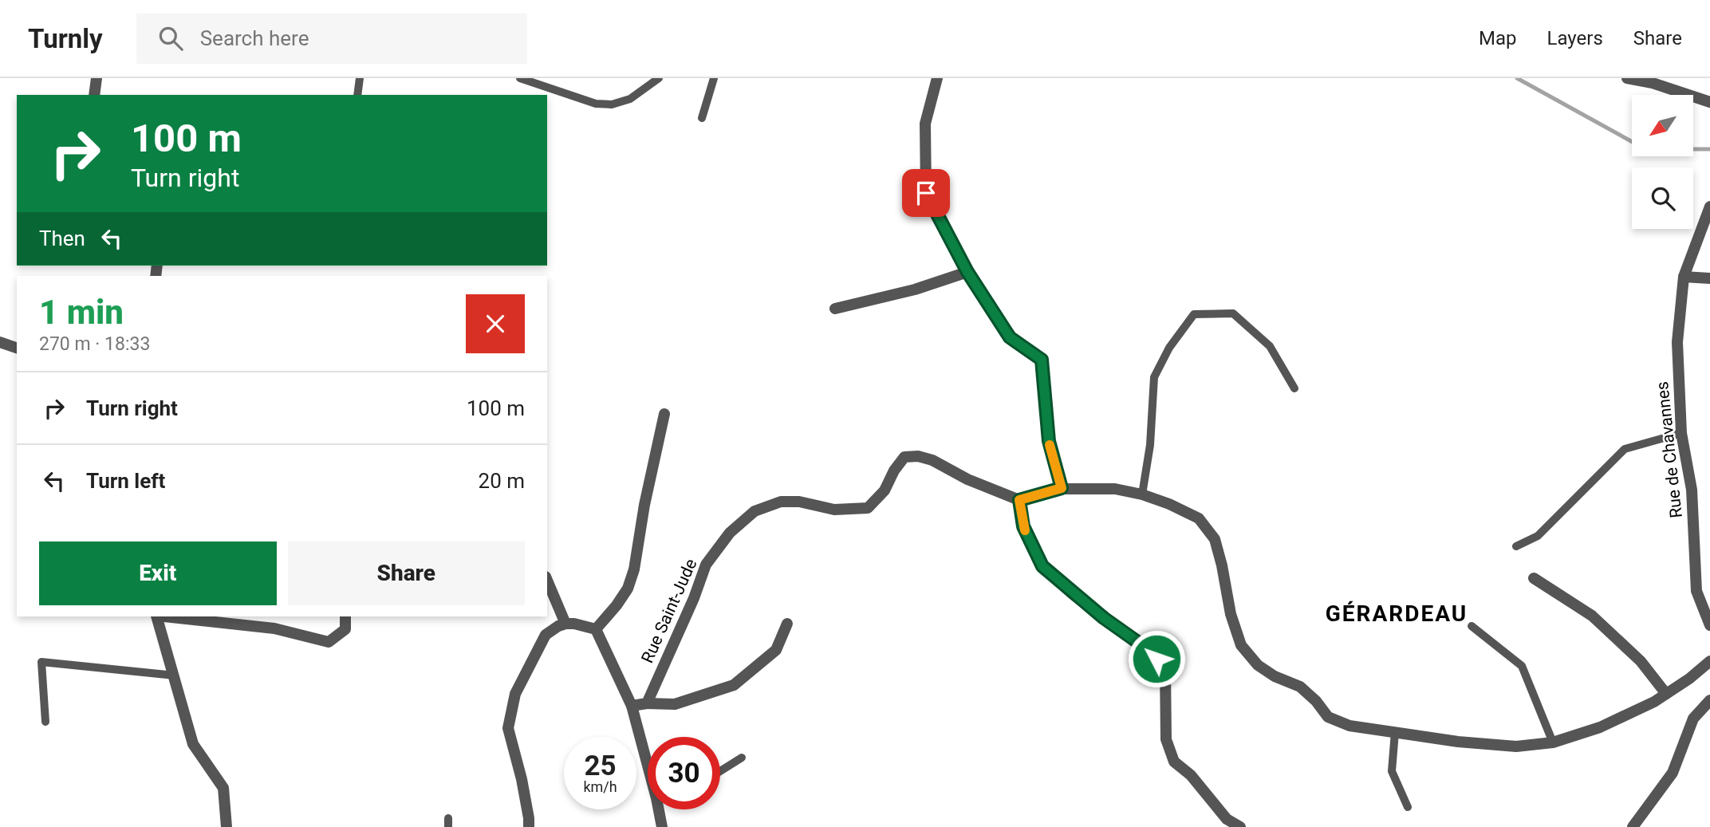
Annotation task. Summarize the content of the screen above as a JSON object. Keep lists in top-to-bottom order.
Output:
{
  "streets": {
    "street": ["Rue de Chavannes", "Rue Saint-Jude"]
  },
  "districts": ["GÉRARDEAU"],
  "north": "bottom left",
  "page": {
    "header": "Turnly",
    "search": "Search here",
    "nav": ["Map", "Layers", "Share"],
    "turn": ["100 m", "Turn right"],
    "then": "Then",
    "heading": ["1 min", "270 m · 18:33"],
    "list": [
      {
        "name": "Turn right",
        "value": "100 m"
      },
      {
        "name": "Turn left",
        "value": "20 m"
      }
    ],
    "buttons": ["Exit", "Share"],
    "speed": "25 km/h",
    "limit": "30"
  }
}
